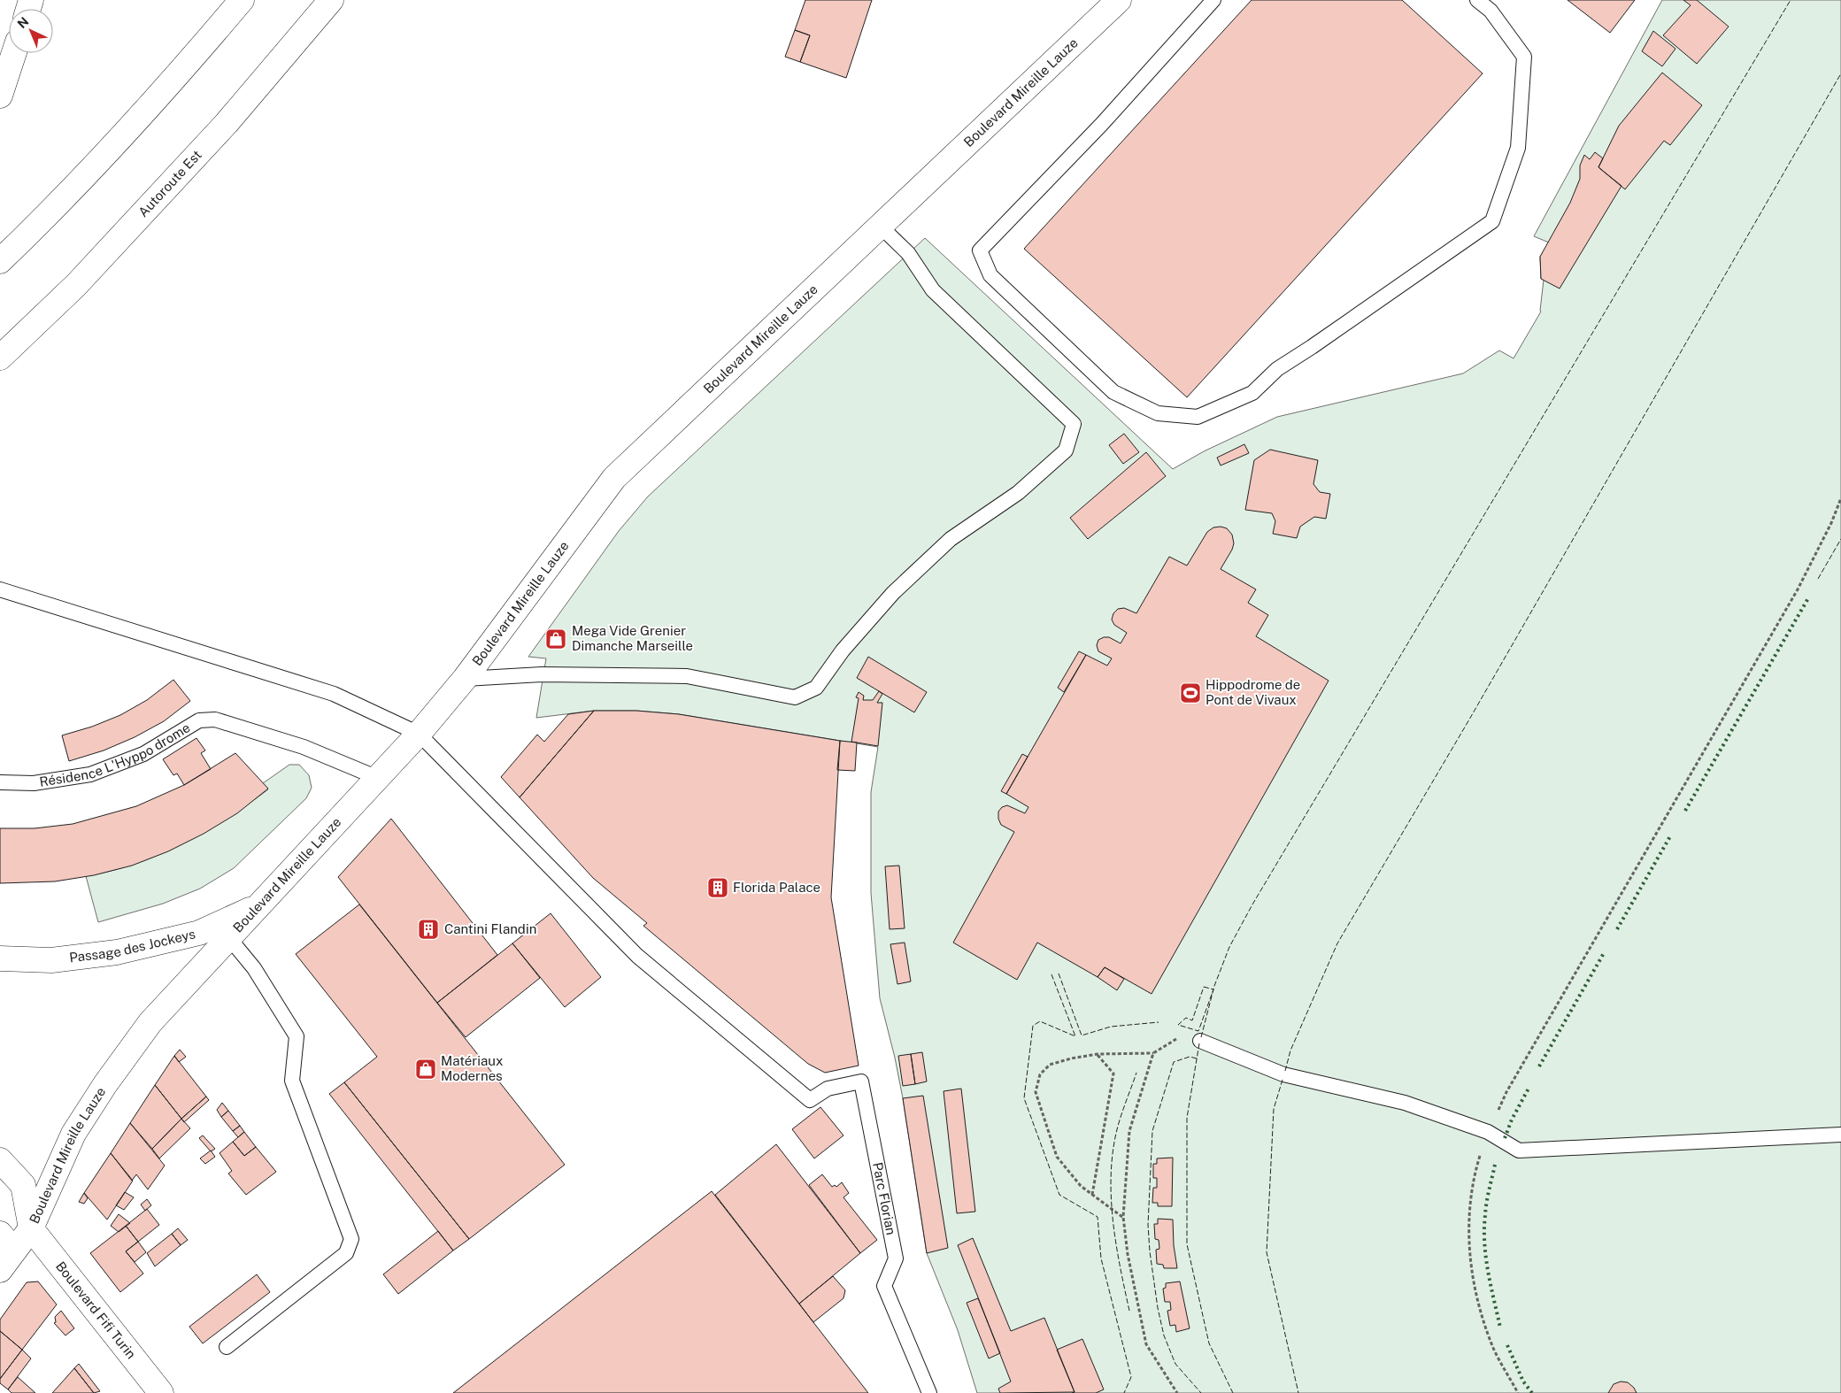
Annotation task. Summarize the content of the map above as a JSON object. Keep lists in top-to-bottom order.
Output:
{
  "streets": {
    "main road": [
      "Boulevard Mireille Lauze",
      "Autoroute Est",
      "Passage des Jockeys",
      "Boulevard Fifi Turin"
    ],
    "lane": ["Résidence L'Hyppo drome", "Parc Florian"]
  },
  "crossings": [
    ["Boulevard Mireille Lauze", "Résidence L'Hyppo drome"],
    ["Boulevard Mireille Lauze", "Passage des Jockeys"],
    ["Boulevard Mireille Lauze", "Parc Florian"],
    ["Boulevard Mireille Lauze", "Boulevard Fifi Turin"]
  ],
  "places": {
    "shop": ["Mega Vide Grenier Dimanche Marseille", "Matériaux Modernes"],
    "sports": ["Hippodrome de Pont de Vivaux"],
    "building": ["Florida Palace", "Cantini Flandin"]
  },
  "north": "top left"
}
